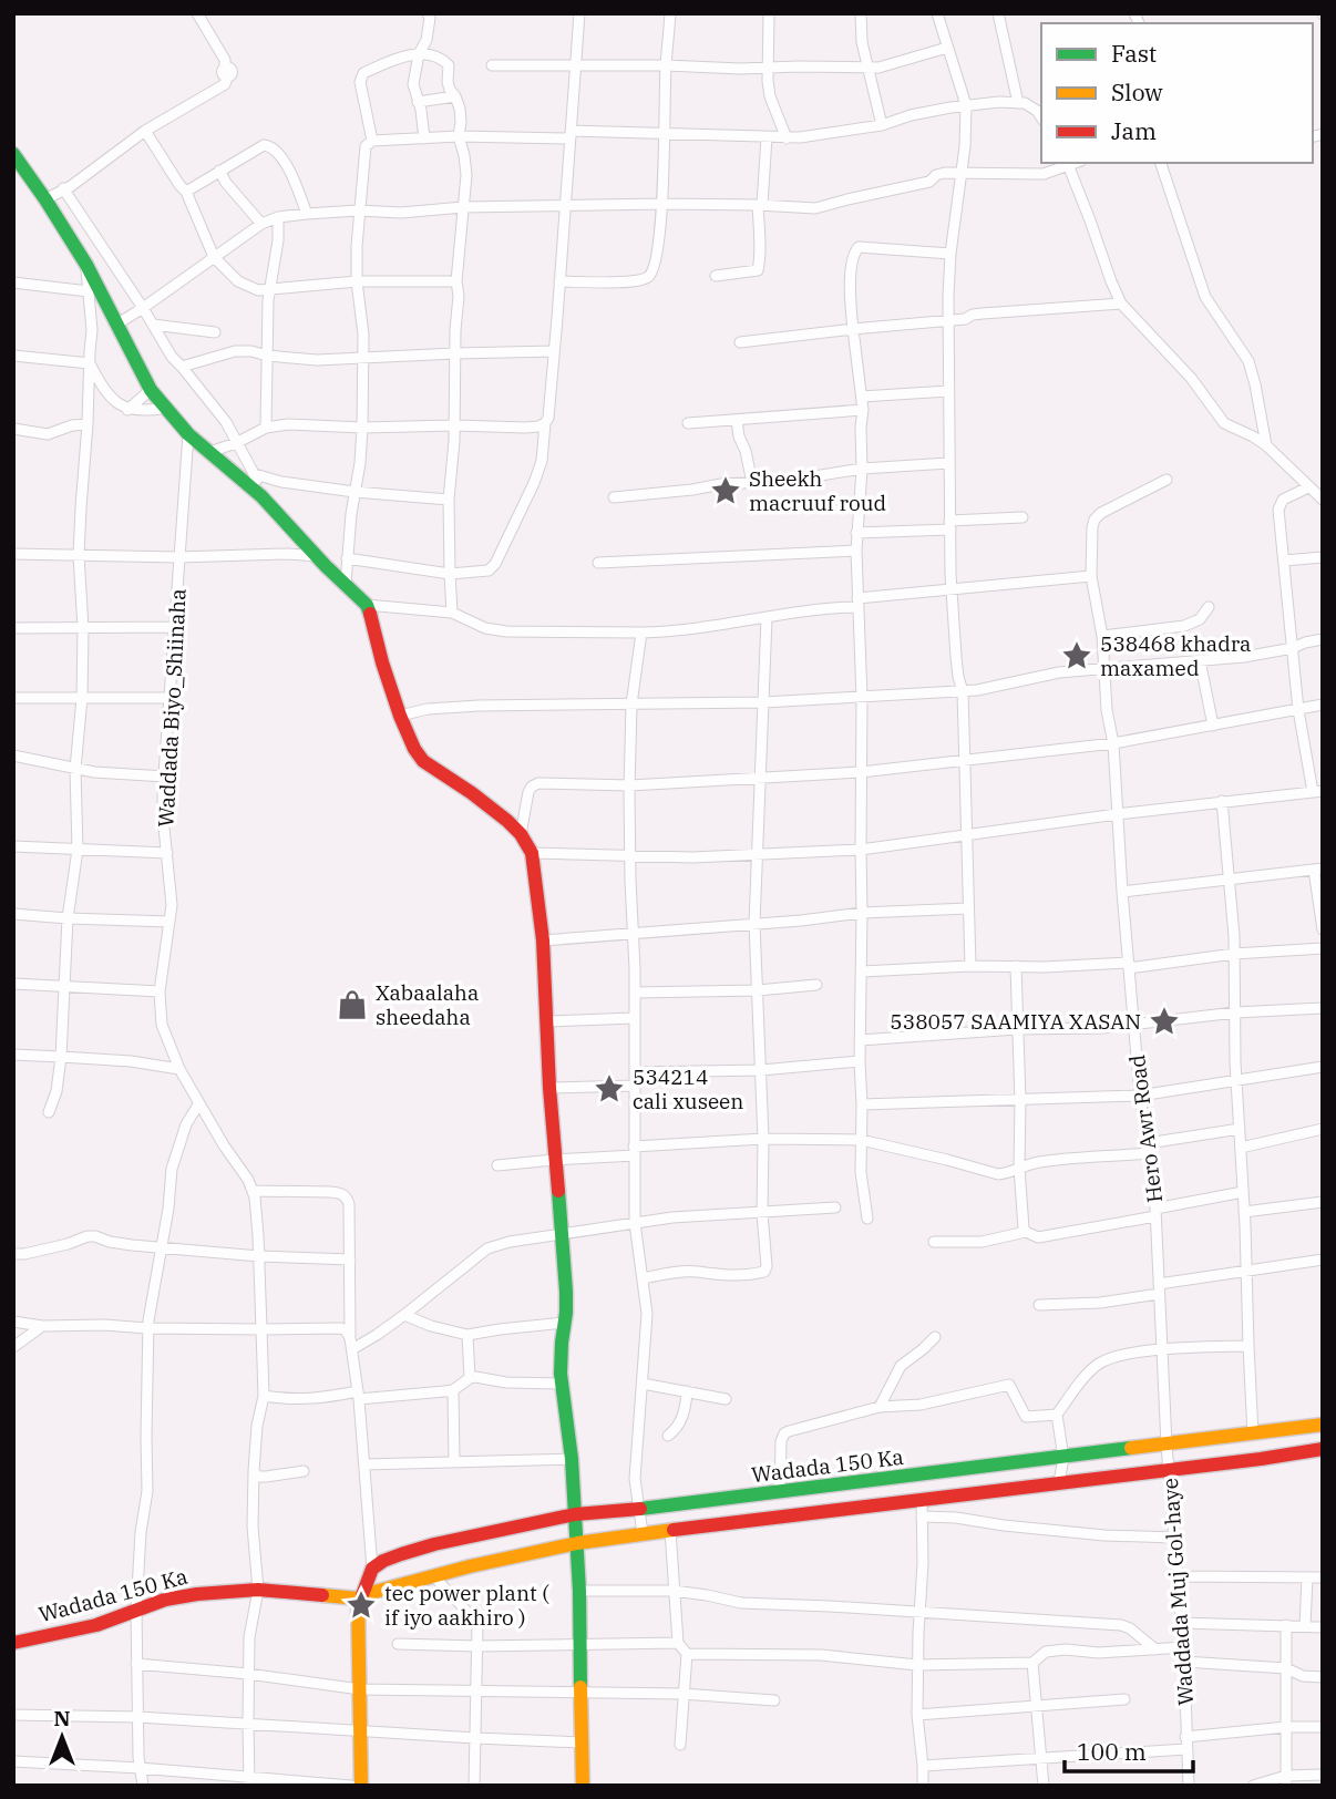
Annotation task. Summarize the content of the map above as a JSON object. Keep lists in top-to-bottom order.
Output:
{
  "streets": {
    "street": [
      "Waddada Biyo_Shiinaha",
      "Hero Awr Road",
      "Wadada 150 Ka",
      "Waddada Muj Gol-haye"
    ]
  },
  "crossings": [
    ["Waddada Biyo_Shiinaha", "Wadada 150 Ka"],
    ["Hero Awr Road", "Wadada 150 Ka"],
    ["Hero Awr Road", "Waddada Muj Gol-haye"],
    ["Wadada 150 Ka", "Waddada Muj Gol-haye"]
  ],
  "places": {
    "place": [
      "Sheekh macruuf roud",
      "538468 khadra maxamed",
      "538057 SAAMIYA XASAN",
      "534214 cali xuseen",
      "tec power plant ( if iyo aakhiro )"
    ],
    "shop": ["Xabaalaha sheedaha"]
  },
  "legend": ["Fast", "Slow", "Jam"],
  "scale_bar": "100 m",
  "north": "top"
}
